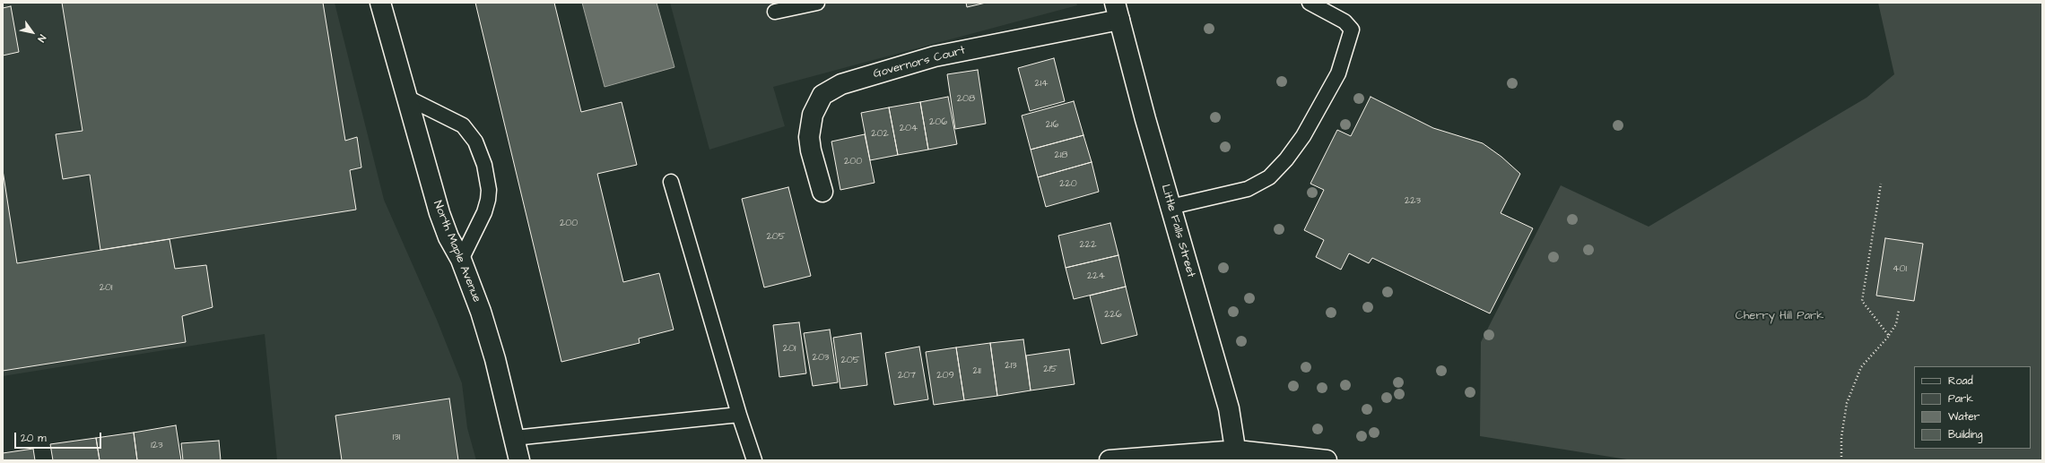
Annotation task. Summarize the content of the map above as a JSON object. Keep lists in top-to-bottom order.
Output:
{
  "streets": {
    "street": ["Governors Court", "Little Falls Street", "North Maple Avenue"]
  },
  "crossings": [
    ["Governors Court", "Little Falls Street"]
  ],
  "parks": ["Cherry Hill Park"],
  "house_numbers": [
    "214",
    "208",
    "206",
    "216",
    "204",
    "202",
    "218",
    "200",
    "220",
    "223",
    "200",
    "205",
    "222",
    "401",
    "224",
    "201",
    "226",
    "201",
    "203",
    "205",
    "213",
    "215",
    "211",
    "207",
    "209",
    "131",
    "123"
  ],
  "legend": [
    "Road",
    "Park",
    "Water",
    "Building"
  ],
  "scale_bar": "20 m",
  "north": "bottom right"
}
